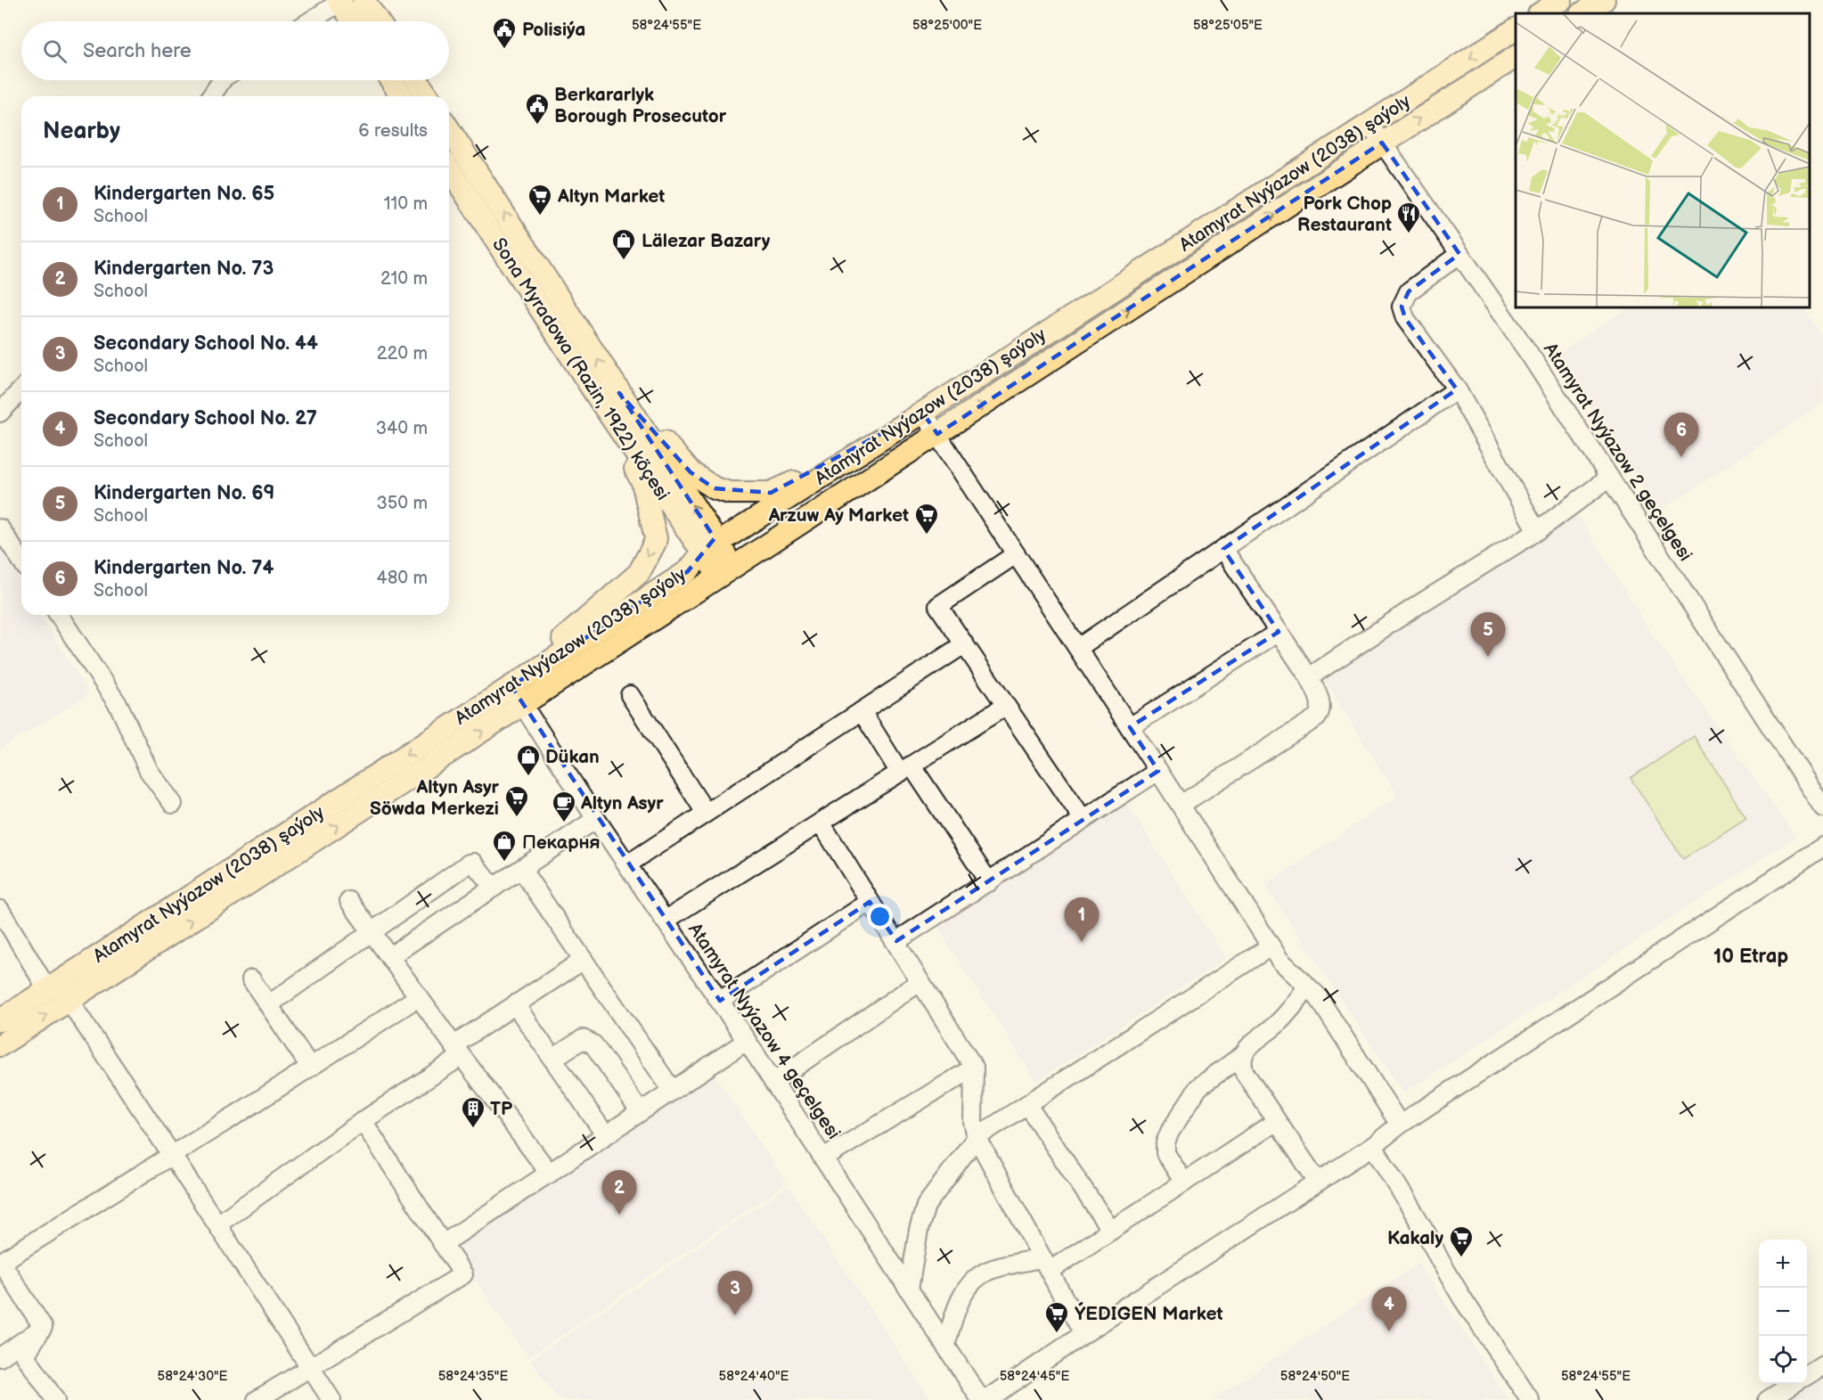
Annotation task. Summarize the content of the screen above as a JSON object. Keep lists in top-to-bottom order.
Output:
{
  "streets": {
    "main road": ["Atamyrat Nyýazow (2038) şaýoly", "Sona Myradowa (Razin, 1922) köçesi"],
    "street": ["Atamyrat Nyýazow 2 geçelgesi", "Atamyrat Nyýazow 4 geçelgesi"]
  },
  "crossings": [
    ["Atamyrat Nyýazow (2038) şaýoly", "Sona Myradowa (Razin, 1922) köçesi"],
    ["Atamyrat Nyýazow (2038) şaýoly", "Atamyrat Nyýazow 2 geçelgesi"],
    ["Atamyrat Nyýazow (2038) şaýoly", "Atamyrat Nyýazow 4 geçelgesi"]
  ],
  "districts": ["10 Etrap"],
  "places": {
    "public building": ["Polisiýa", "Berkararlyk Borough Prosecutor"],
    "supermarket": [
      "Altyn Market",
      "Arzuw Ay Market",
      "Altyn Asyr Söwda Merkezi",
      "Kakaly",
      "ÝEDIGEN Market"
    ],
    "restaurant": ["Pork Chop Restaurant"],
    "shop": ["Lälezar Bazary", "Dükan", "Пекарня"],
    "cafe": ["Altyn Asyr"],
    "building": ["TP"]
  },
  "page": {
    "search": "Search here",
    "heading": ["Nearby", "6 results"],
    "list": [
      {
        "mark": "1",
        "name": "Kindergarten No. 65",
        "note": "School",
        "value": "110 m"
      },
      {
        "mark": "2",
        "name": "Kindergarten No. 73",
        "note": "School",
        "value": "210 m"
      },
      {
        "mark": "3",
        "name": "Secondary School No. 44",
        "note": "School",
        "value": "220 m"
      },
      {
        "mark": "4",
        "name": "Secondary School No. 27",
        "note": "School",
        "value": "340 m"
      },
      {
        "mark": "5",
        "name": "Kindergarten No. 69",
        "note": "School",
        "value": "350 m"
      },
      {
        "mark": "6",
        "name": "Kindergarten No. 74",
        "note": "School",
        "value": "480 m"
      }
    ],
    "pins": [
      "6",
      "5",
      "1",
      "2",
      "3",
      "4"
    ],
    "map_buttons": ["+", "−"]
  },
  "coordinates": [
    "58°24'55\"E",
    "58°25'00\"E",
    "58°25'05\"E",
    "58°24'30\"E",
    "58°24'35\"E",
    "58°24'40\"E",
    "58°24'45\"E",
    "58°24'50\"E"
  ]
}
